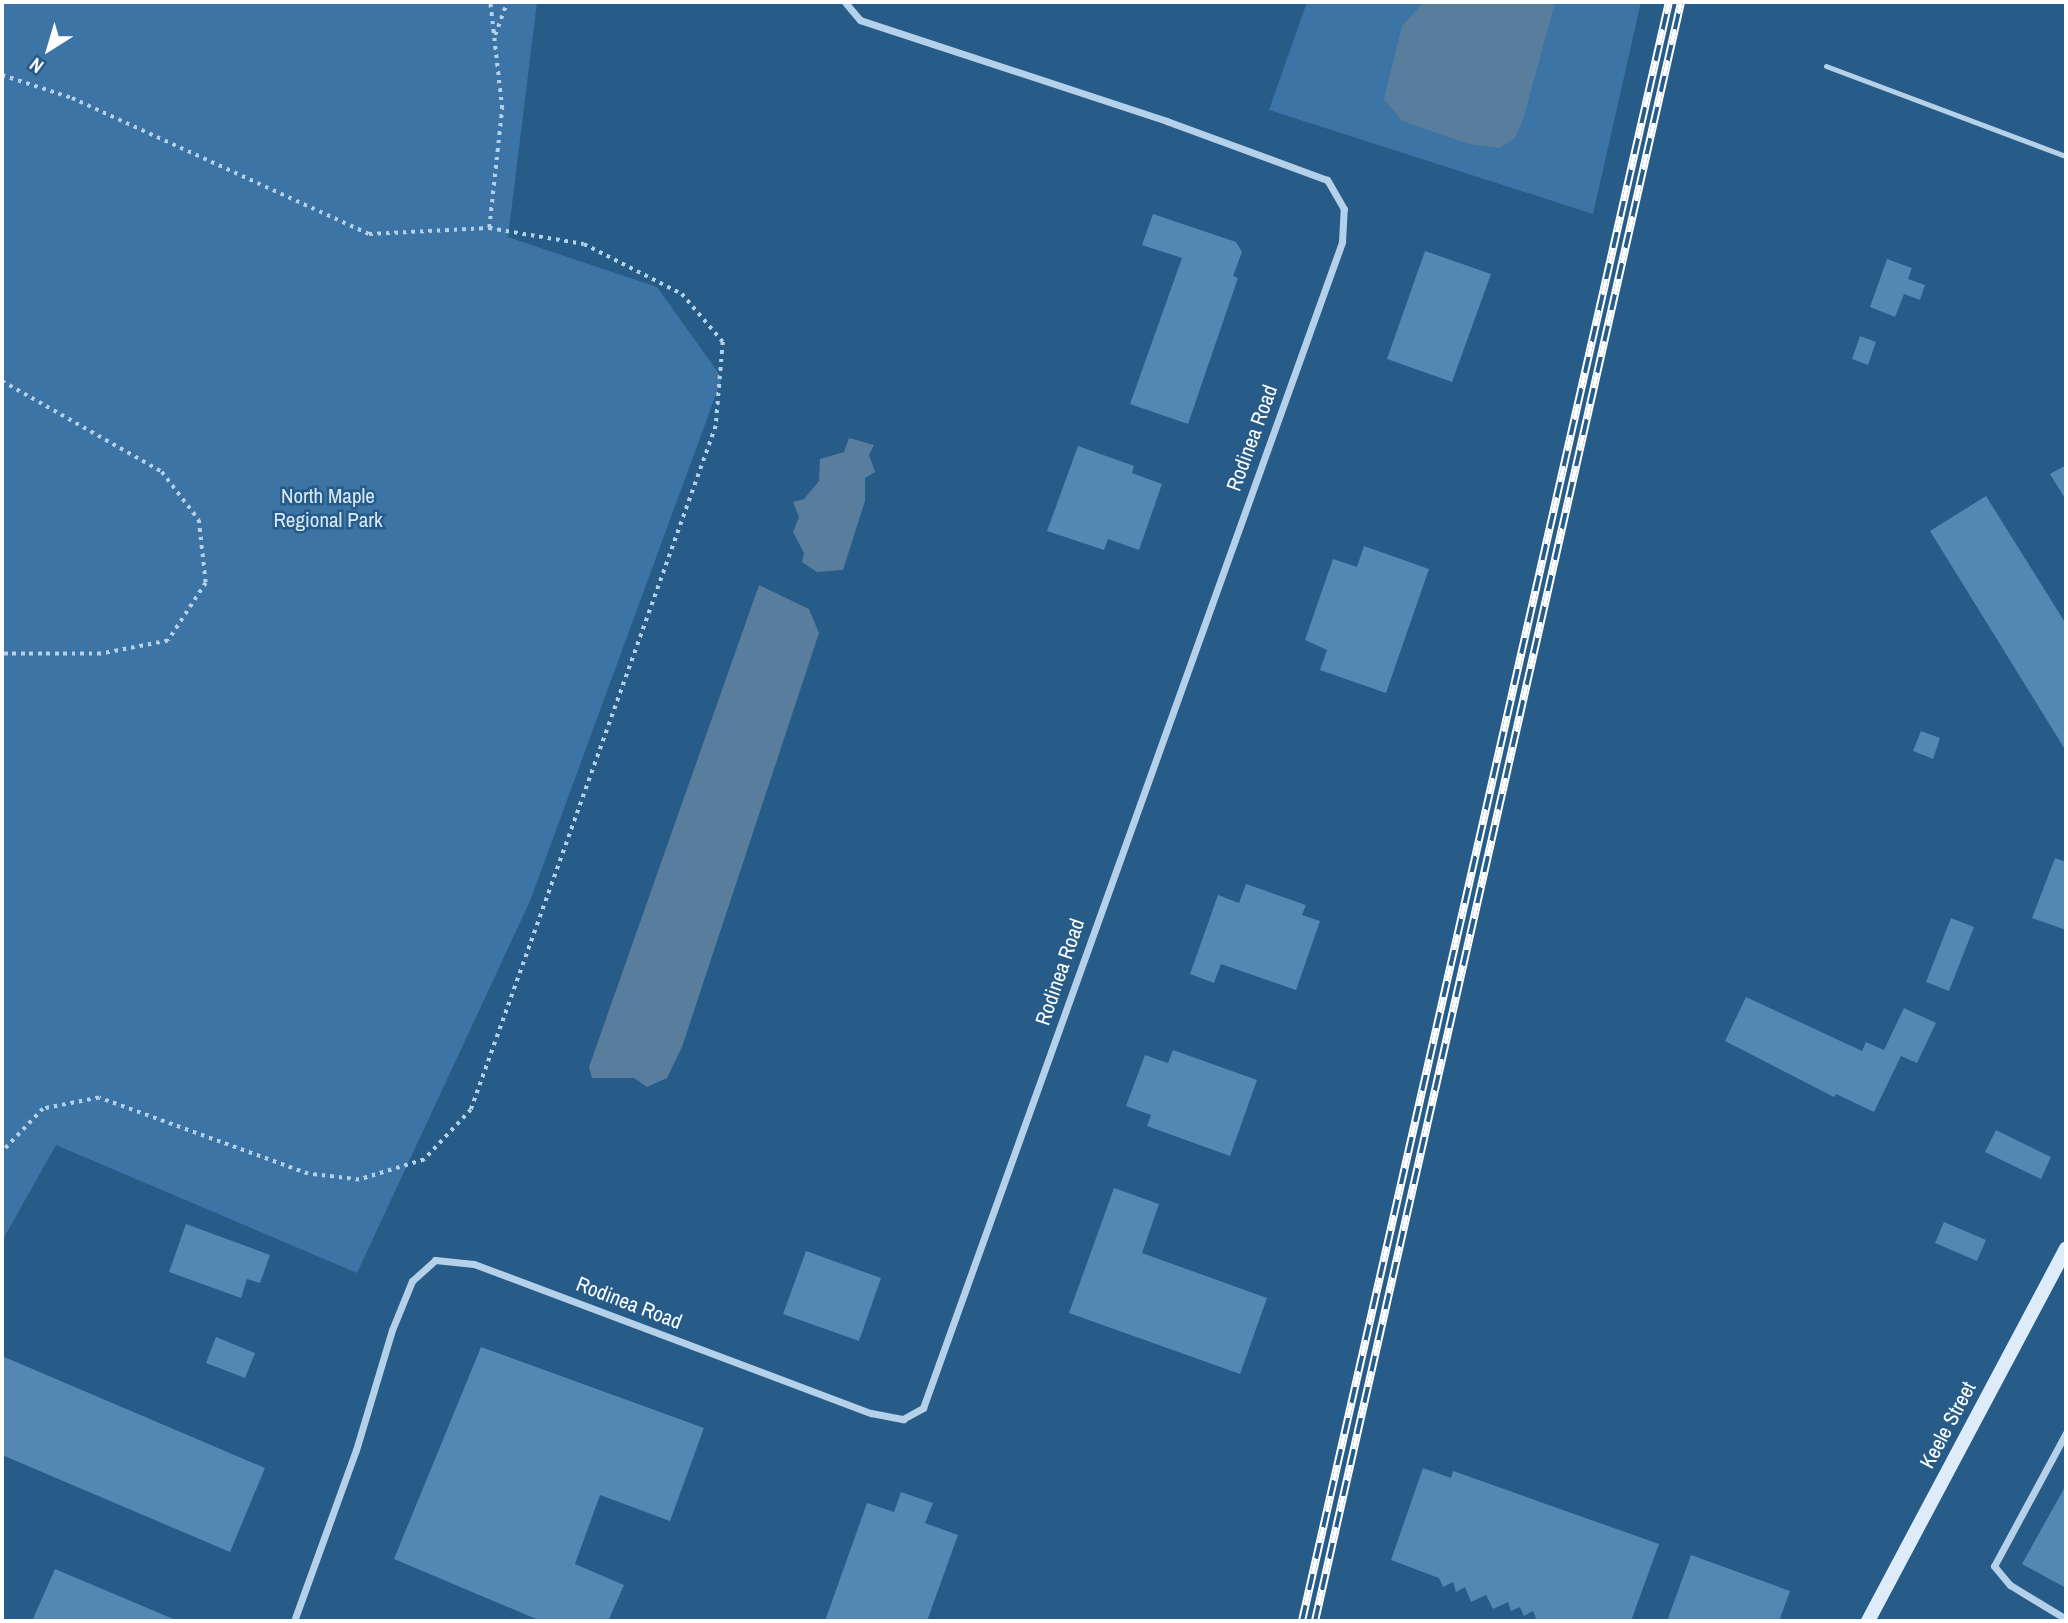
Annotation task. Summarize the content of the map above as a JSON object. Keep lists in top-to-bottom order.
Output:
{
  "streets": {
    "main road": ["Keele Street"],
    "street": ["Rodinea Road"]
  },
  "parks": ["North Maple Regional Park"],
  "north": "bottom left"
}
